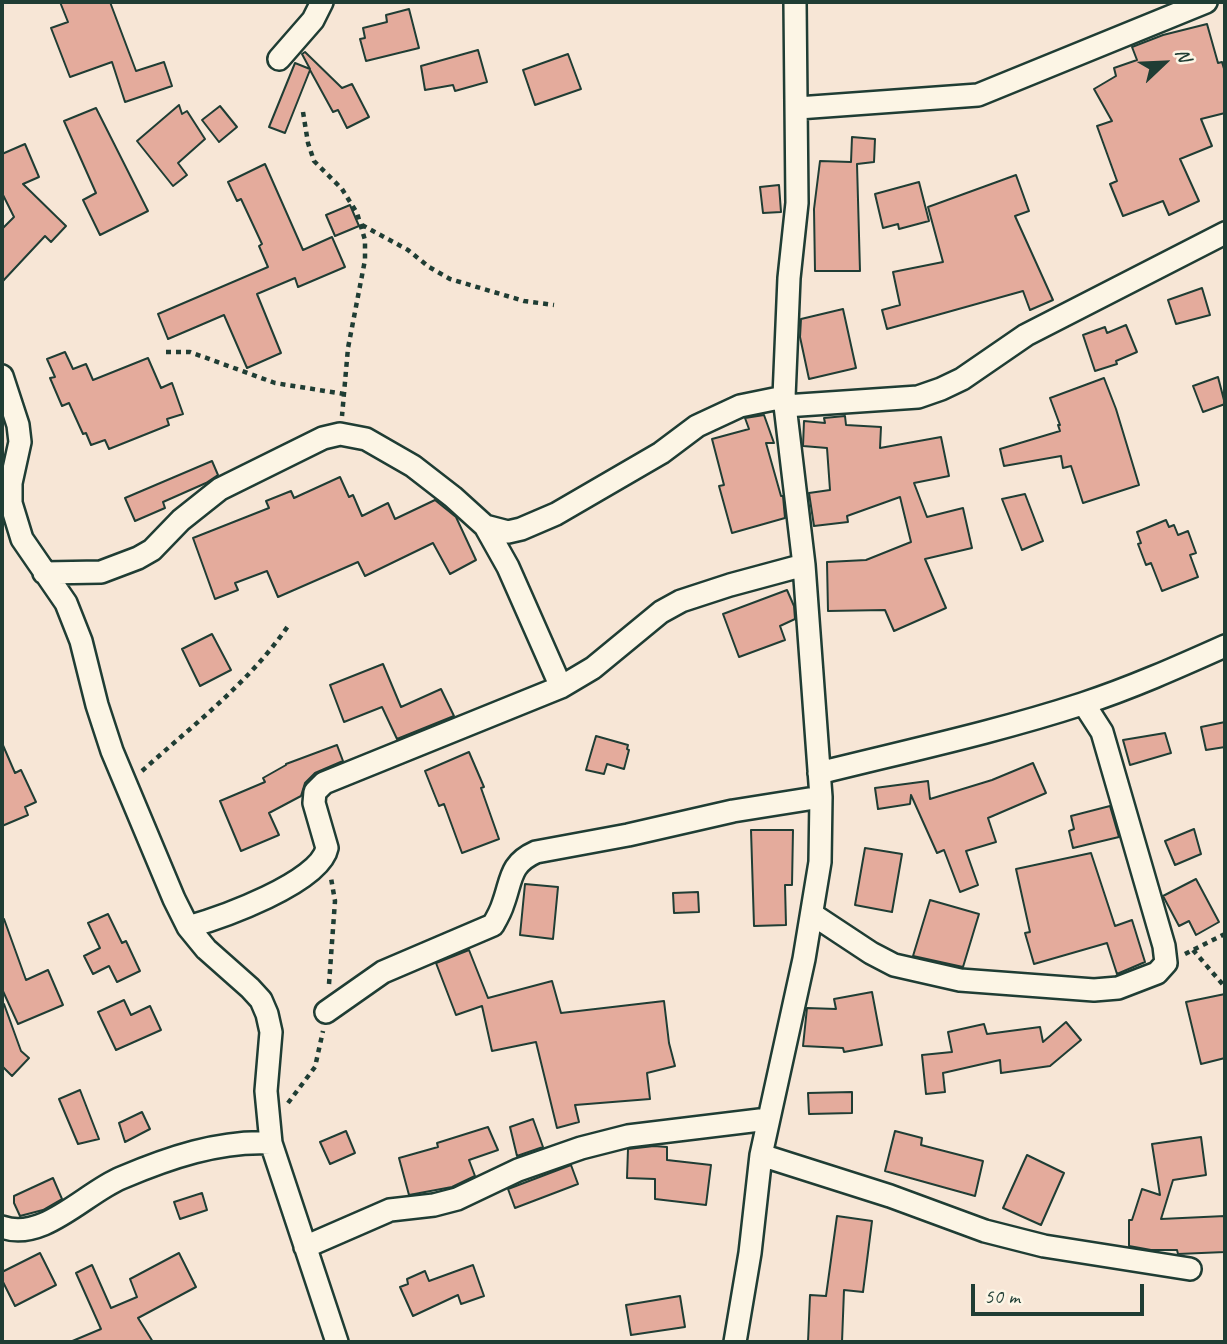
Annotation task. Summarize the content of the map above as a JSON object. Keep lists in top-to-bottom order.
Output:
{
  "scale_bar": "50 m",
  "north": "top right"
}
